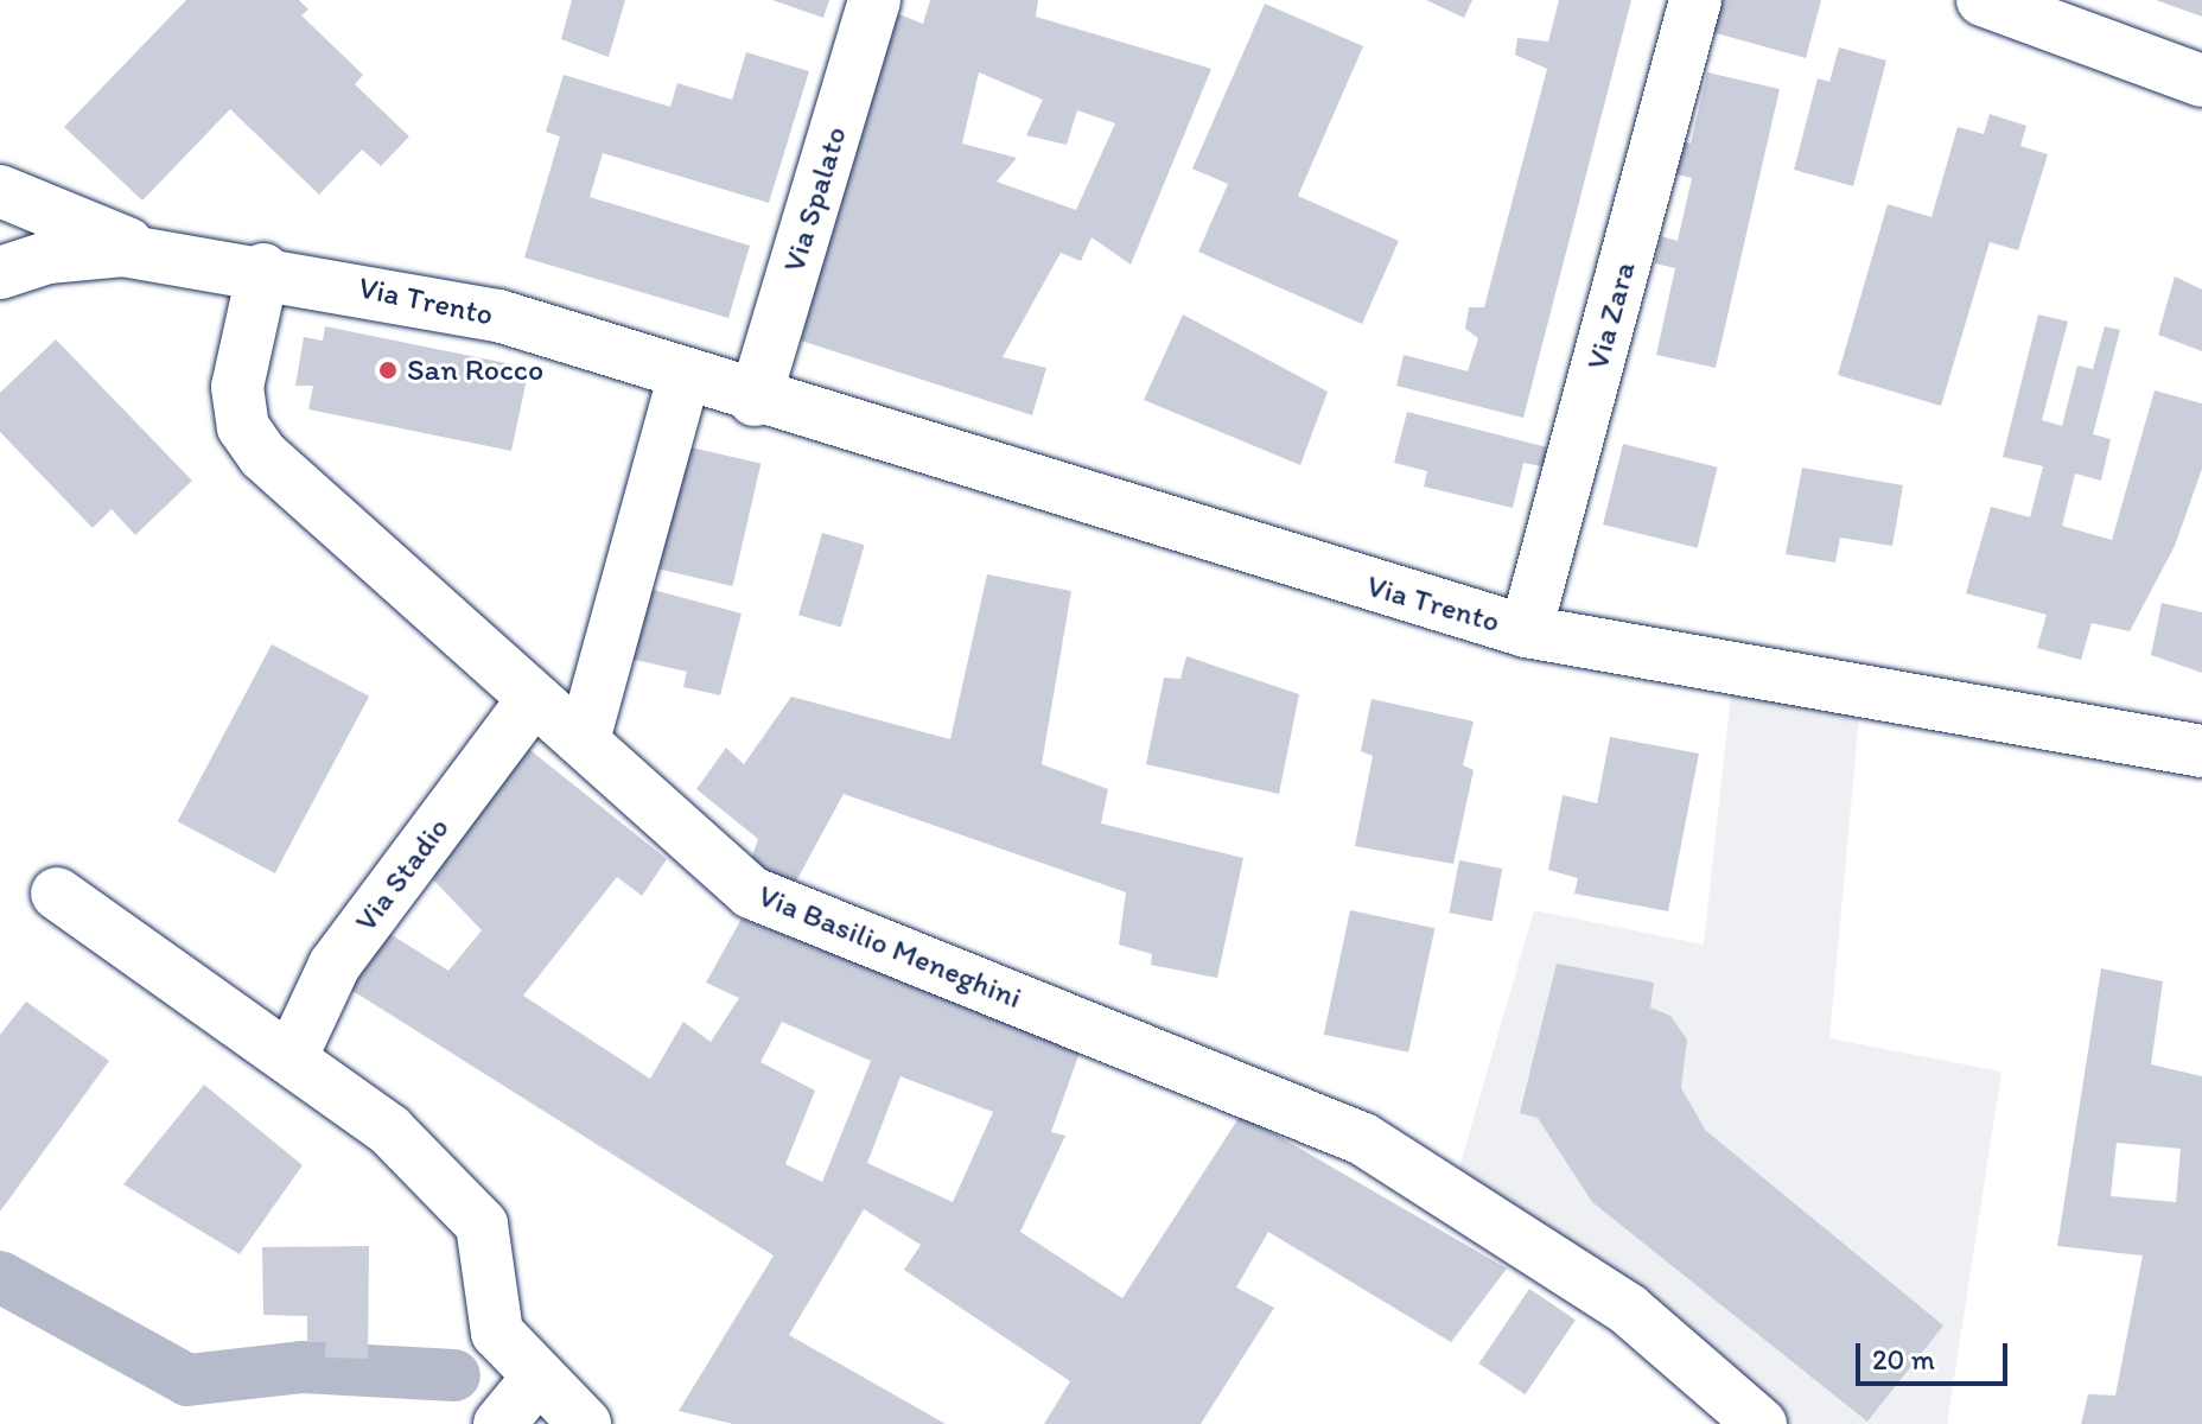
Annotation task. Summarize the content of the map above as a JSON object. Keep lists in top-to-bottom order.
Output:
{
  "streets": {
    "street": [
      "Via Spalato",
      "Via Trento",
      "Via Zara",
      "Via Stadio",
      "Via Basilio Meneghini"
    ]
  },
  "crossings": [
    ["Via Spalato", "Via Trento"],
    ["Via Trento", "Via Zara"],
    ["Via Trento", "Via Basilio Meneghini"],
    ["Via Stadio", "Via Basilio Meneghini"]
  ],
  "places": ["San Rocco"],
  "scale_bar": "20 m"
}
